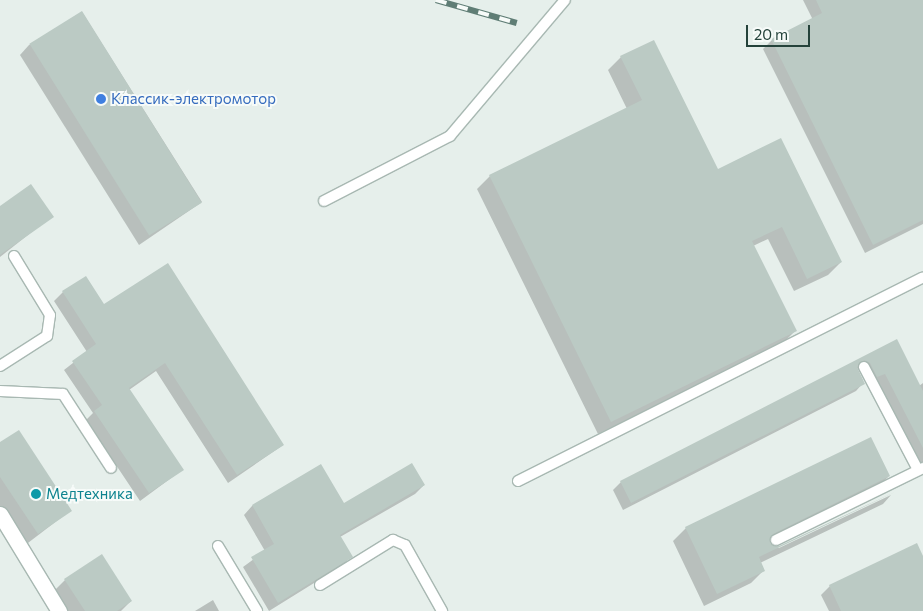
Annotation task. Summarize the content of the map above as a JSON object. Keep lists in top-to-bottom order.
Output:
{
  "places": ["Классик-электромотор", "Медтехника"],
  "scale_bar": "20 m"
}
